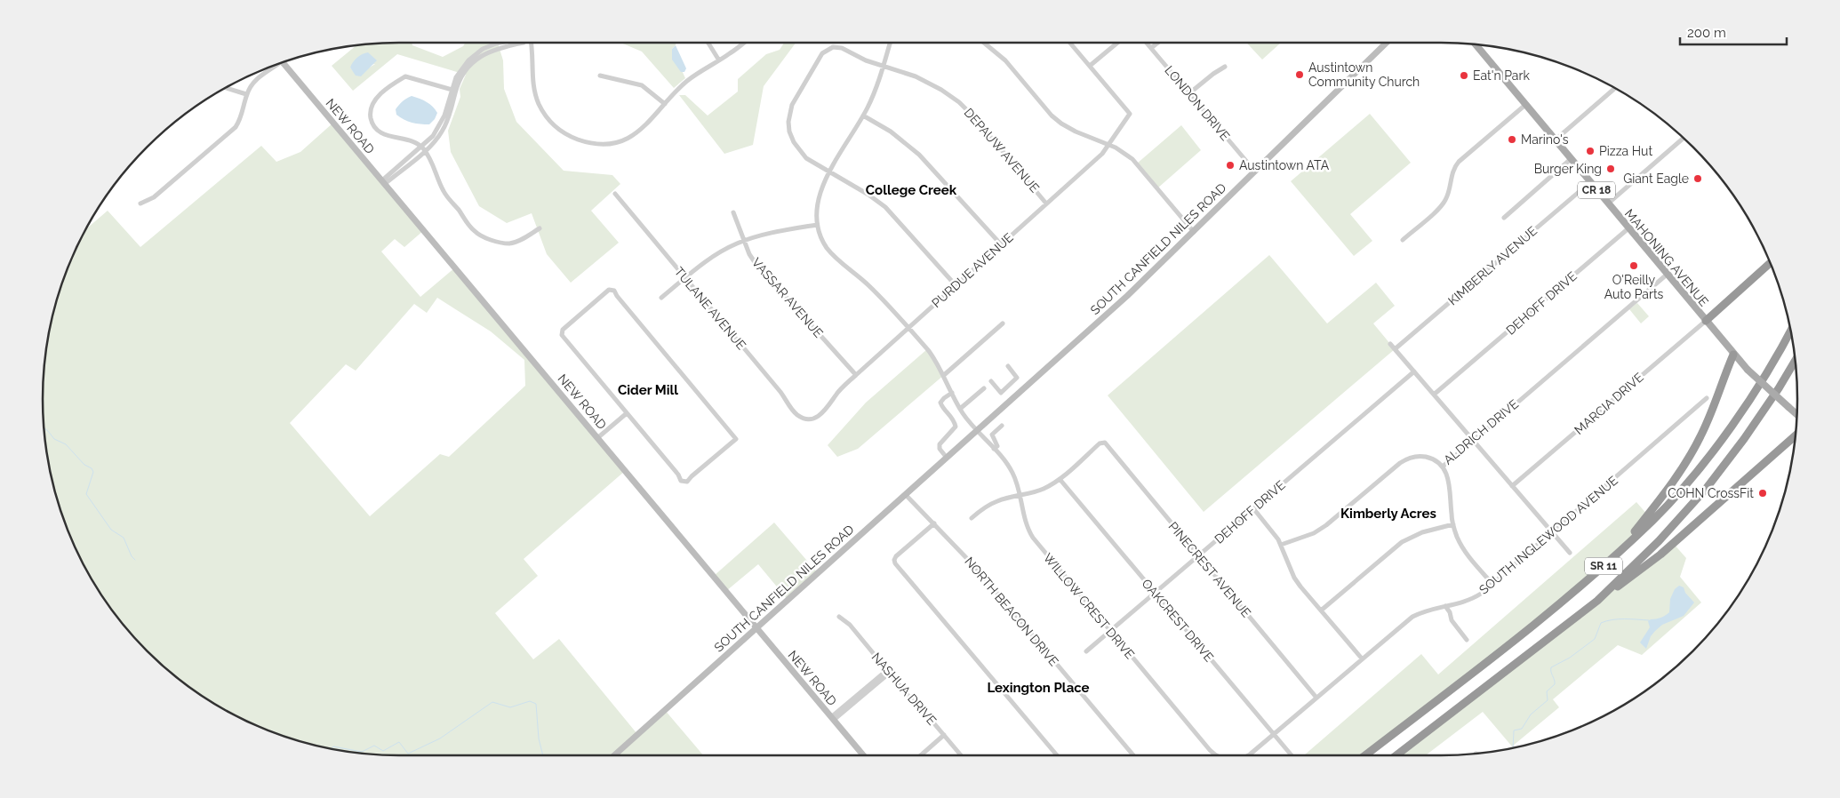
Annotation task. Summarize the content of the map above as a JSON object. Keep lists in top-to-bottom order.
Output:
{
  "streets": {
    "highway": ["SR 11"],
    "main road": [
      "NEW ROAD",
      "CR 18",
      "SOUTH CANFIELD NILES ROAD",
      "MAHONING AVENUE"
    ],
    "street": [
      "LONDON DRIVE",
      "DEPAUW AVENUE",
      "KIMBERLY AVENUE",
      "PURDUE AVENUE",
      "VASSAR AVENUE",
      "DEHOFF DRIVE",
      "TULANE AVENUE",
      "MARCIA DRIVE",
      "ALDRICH DRIVE",
      "SOUTH INGLEWOOD AVENUE",
      "PINECREST AVENUE",
      "WILLOW CREST DRIVE",
      "NORTH BEACON DRIVE",
      "OAKCREST DRIVE",
      "NASHUA DRIVE"
    ]
  },
  "crossings": [
    ["LONDON DRIVE", "SOUTH CANFIELD NILES ROAD"],
    ["NEW ROAD", "SOUTH CANFIELD NILES ROAD"],
    ["DEPAUW AVENUE", "PURDUE AVENUE"],
    ["SOUTH CANFIELD NILES ROAD", "WILLOW CREST DRIVE"],
    ["SOUTH CANFIELD NILES ROAD", "NORTH BEACON DRIVE"],
    ["MAHONING AVENUE", "KIMBERLY AVENUE"],
    ["MAHONING AVENUE", "DEHOFF DRIVE"],
    ["MAHONING AVENUE", "MARCIA DRIVE"],
    ["MAHONING AVENUE", "ALDRICH DRIVE"],
    ["PURDUE AVENUE", "VASSAR AVENUE"],
    ["PURDUE AVENUE", "TULANE AVENUE"],
    ["PURDUE AVENUE", "WILLOW CREST DRIVE"],
    ["DEHOFF DRIVE", "PINECREST AVENUE"],
    ["DEHOFF DRIVE", "WILLOW CREST DRIVE"],
    ["DEHOFF DRIVE", "OAKCREST DRIVE"],
    ["SOUTH INGLEWOOD AVENUE", "PINECREST AVENUE"],
    ["SOUTH INGLEWOOD AVENUE", "OAKCREST DRIVE"],
    ["PINECREST AVENUE", "OAKCREST DRIVE"]
  ],
  "districts": [
    "College Creek",
    "Cider Mill",
    "Kimberly Acres",
    "Lexington Place"
  ],
  "places": [
    "Austintown Community Church",
    "Eat'n Park",
    "Marino's",
    "Pizza Hut",
    "Austintown ATA",
    "Burger King",
    "Giant Eagle",
    "O'Reilly Auto Parts",
    "COHN CrossFit"
  ],
  "scale_bar": "200 m"
}
